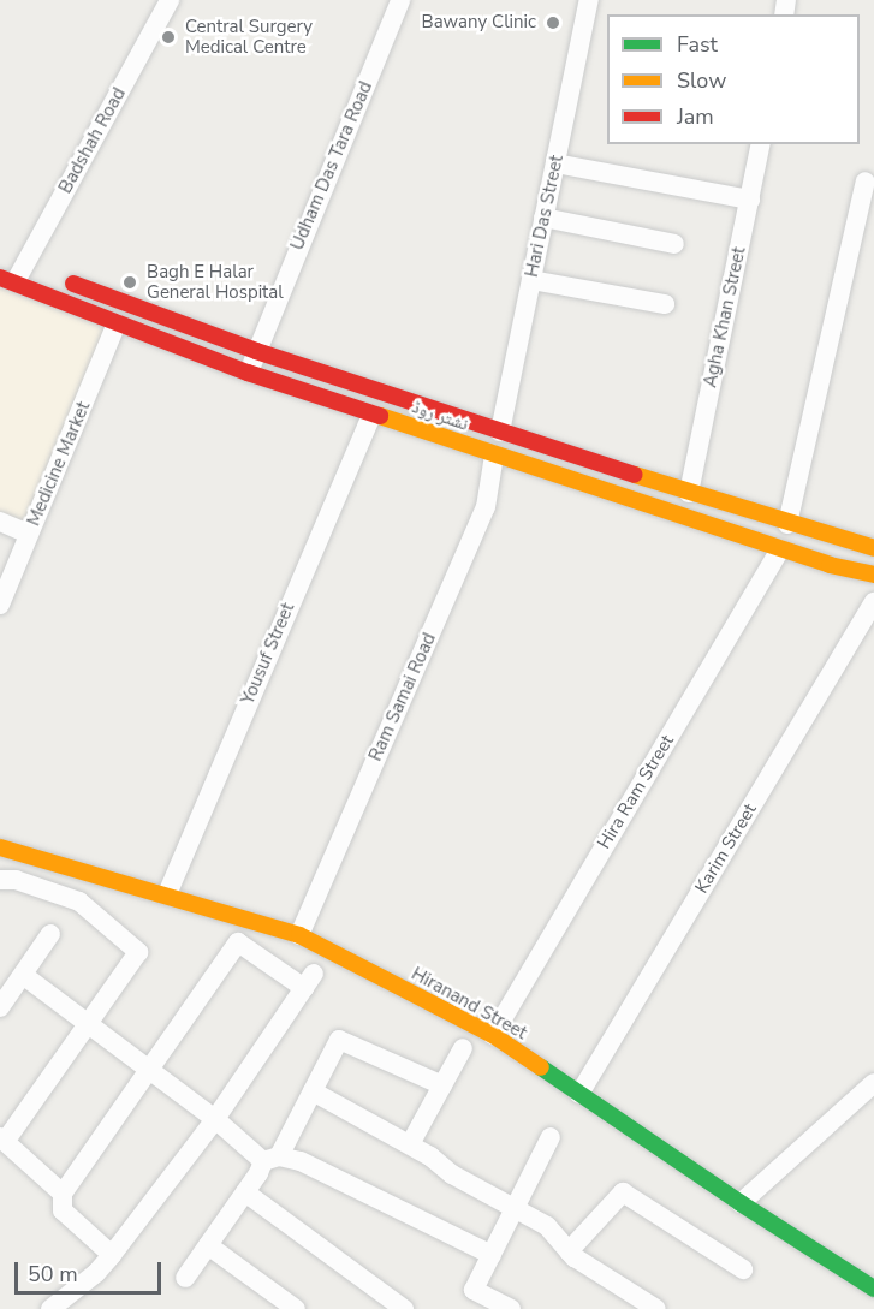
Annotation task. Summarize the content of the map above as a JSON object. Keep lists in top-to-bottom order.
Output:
{
  "streets": {
    "main road": ["نشتر روڈ", "Hiranand Street"],
    "street": [
      "Badshah Road",
      "Udham Das Tara Road",
      "Hari Das Street",
      "Agha Khan Street",
      "Medicine Market",
      "Yousuf Street",
      "Ram Samai Road",
      "Hira Ram Street",
      "Karim Street"
    ]
  },
  "crossings": [
    ["Badshah Road", "نشتر روڈ"],
    ["Udham Das Tara Road", "نشتر روڈ"],
    ["Hari Das Street", "نشتر روڈ"],
    ["Agha Khan Street", "نشتر روڈ"],
    ["نشتر روڈ", "Medicine Market"],
    ["نشتر روڈ", "Yousuf Street"],
    ["نشتر روڈ", "Ram Samai Road"],
    ["نشتر روڈ", "Hira Ram Street"],
    ["Yousuf Street", "Hiranand Street"],
    ["Ram Samai Road", "Hiranand Street"],
    ["Hira Ram Street", "Hiranand Street"],
    ["Karim Street", "Hiranand Street"]
  ],
  "places": ["Bawany Clinic", "Central Surgery Medical Centre", "Bagh E Halar General Hospital"],
  "legend": ["Fast", "Slow", "Jam"],
  "scale_bar": "50 m"
}
